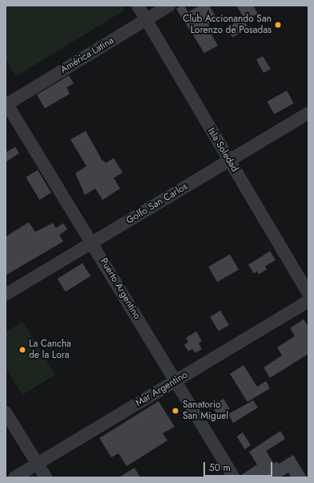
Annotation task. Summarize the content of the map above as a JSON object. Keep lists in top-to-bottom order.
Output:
{
  "streets": {
    "street": [
      "América Latina",
      "Isla Soledad",
      "Golfo San Carlos",
      "Puerto Argentino",
      "Mar Argentino"
    ]
  },
  "crossings": [
    ["América Latina", "Isla Soledad"],
    ["América Latina", "Puerto Argentino"],
    ["Isla Soledad", "Golfo San Carlos"],
    ["Golfo San Carlos", "Puerto Argentino"],
    ["Puerto Argentino", "Mar Argentino"]
  ],
  "places": ["Club Accionando San Lorenzo de Posadas", "La Cancha de la Lora", "Sanatorio San Miguel"],
  "scale_bar": "50 m"
}
